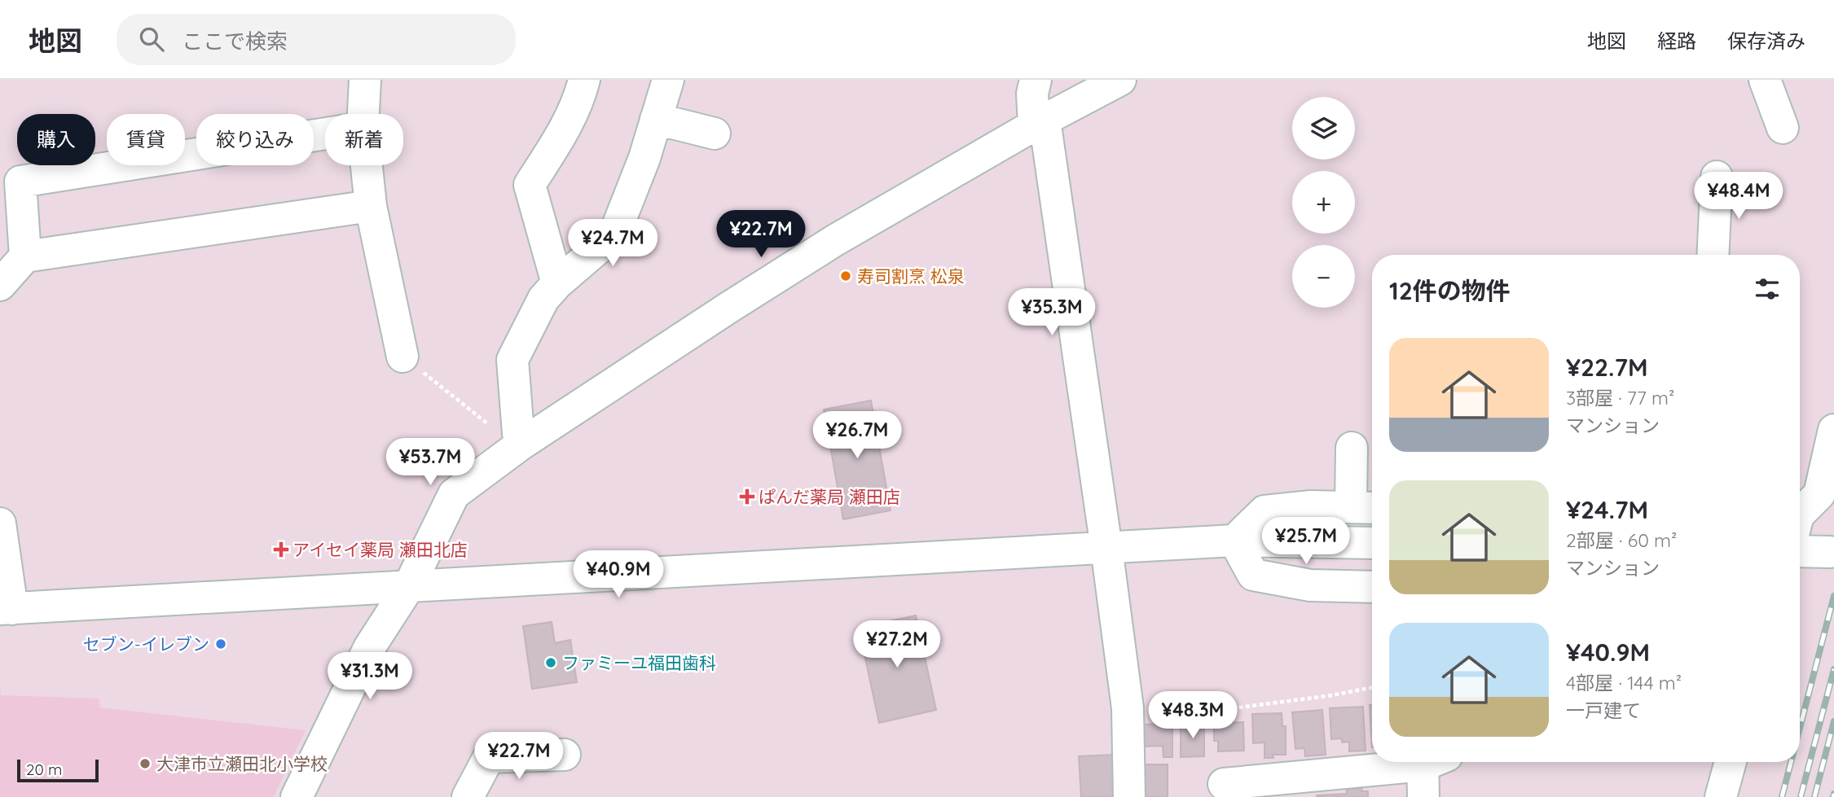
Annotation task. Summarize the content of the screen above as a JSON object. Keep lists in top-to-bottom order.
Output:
{
  "places": {
    "other": [
      "寿司割烹 松泉",
      "セブン-イレブン",
      "ファミーユ福田歯科",
      "大津市立瀬田北小学校"
    ],
    "health": ["ぱんだ薬局 瀬田店", "アイセイ薬局 瀬田北店"]
  },
  "scale_bar": "20 m",
  "page": {
    "header": "地図",
    "search": "ここで検索",
    "nav": ["地図", "経路", "保存済み"],
    "map_buttons": ["+", "−"],
    "chip": [
      "購入",
      "賃貸",
      "絞り込み",
      "新着"
    ],
    "price": [
      "¥48.4M",
      "¥22.7M",
      "¥24.7M",
      "¥35.3M",
      "¥26.7M",
      "¥53.7M",
      "¥25.7M",
      "¥40.9M",
      "¥27.2M",
      "¥31.3M",
      "¥48.3M",
      "¥22.7M"
    ],
    "heading": "12件の物件",
    "list": [
      {
        "name": "¥22.7M",
        "note": "3部屋 · 77 m² · マンション"
      },
      {
        "name": "¥24.7M",
        "note": "2部屋 · 60 m² · マンション"
      },
      {
        "name": "¥40.9M",
        "note": "4部屋 · 144 m² · 一戸建て"
      }
    ],
    "scale": "20 m"
  }
}
